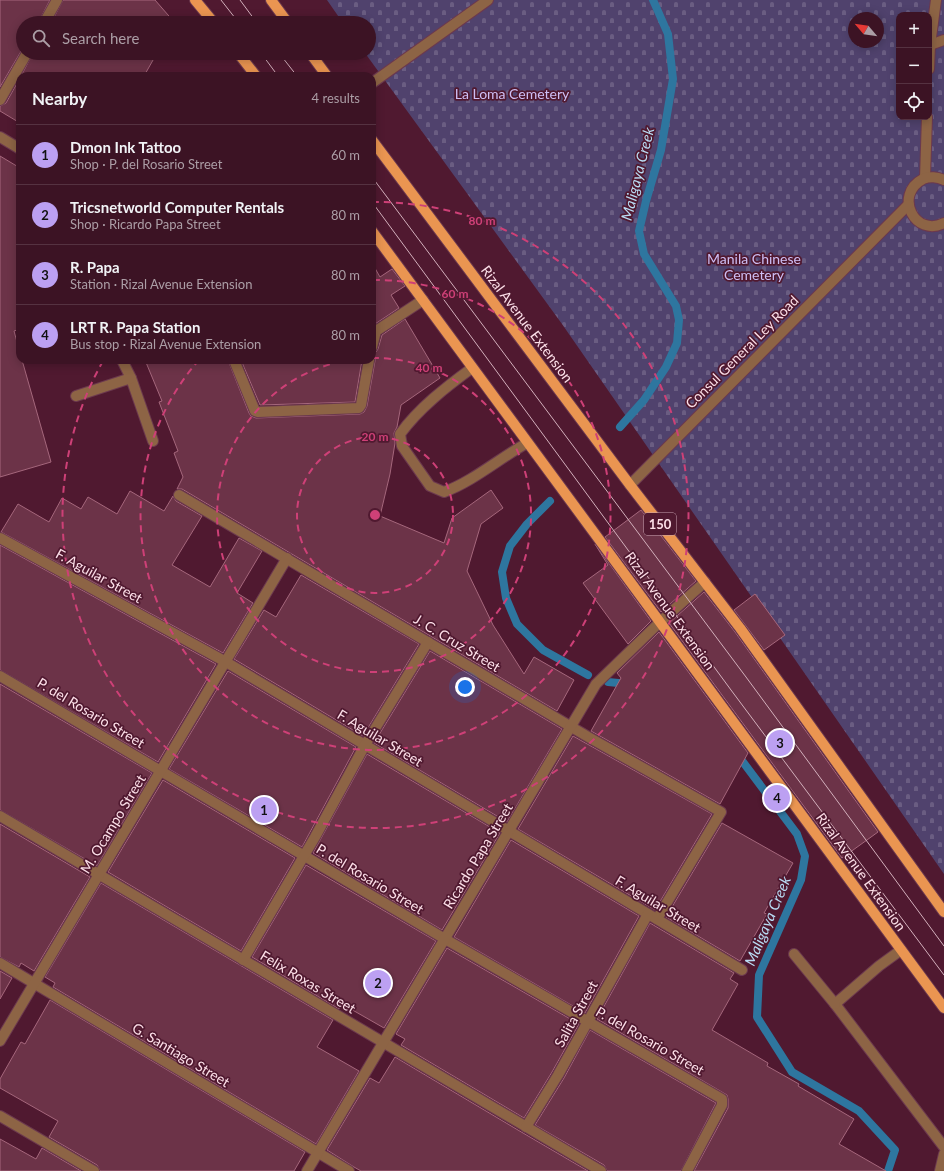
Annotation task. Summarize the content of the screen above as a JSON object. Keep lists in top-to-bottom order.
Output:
{
  "streets": {
    "main road": ["Rizal Avenue Extension", "150"],
    "street": [
      "Consul General Ley Road",
      "F. Aguilar Street",
      "J. C. Cruz Street",
      "P. del Rosario Street",
      "M. Ocampo Street",
      "Ricardo Papa Street",
      "Felix Roxas Street",
      "Salita Street",
      "G. Santiago Street"
    ]
  },
  "crossings": [
    ["Rizal Avenue Extension", "Consul General Ley Road"],
    ["Rizal Avenue Extension", "Ricardo Papa Street"],
    ["F. Aguilar Street", "M. Ocampo Street"],
    ["F. Aguilar Street", "Ricardo Papa Street"],
    ["F. Aguilar Street", "Salita Street"],
    ["J. C. Cruz Street", "M. Ocampo Street"],
    ["J. C. Cruz Street", "Ricardo Papa Street"],
    ["J. C. Cruz Street", "Salita Street"],
    ["P. del Rosario Street", "M. Ocampo Street"],
    ["P. del Rosario Street", "Ricardo Papa Street"],
    ["P. del Rosario Street", "Salita Street"],
    ["M. Ocampo Street", "Felix Roxas Street"],
    ["M. Ocampo Street", "G. Santiago Street"],
    ["Ricardo Papa Street", "Felix Roxas Street"],
    ["Ricardo Papa Street", "G. Santiago Street"],
    ["Felix Roxas Street", "Salita Street"]
  ],
  "water": ["Maligaya Creek"],
  "parks": ["La Loma Cemetery", "Manila Chinese Cemetery"],
  "north": "top left",
  "page": {
    "map_buttons": ["+", "−"],
    "search": "Search here",
    "heading": ["Nearby", "4 results"],
    "list": [
      {
        "mark": "1",
        "name": "Dmon Ink Tattoo",
        "note": "Shop · P. del Rosario Street",
        "value": "60 m"
      },
      {
        "mark": "2",
        "name": "Tricsnetworld Computer Rentals",
        "note": "Shop · Ricardo Papa Street",
        "value": "80 m"
      },
      {
        "mark": "3",
        "name": "R. Papa",
        "note": "Station · Rizal Avenue Extension",
        "value": "80 m"
      },
      {
        "mark": "4",
        "name": "LRT R. Papa Station",
        "note": "Bus stop · Rizal Avenue Extension",
        "value": "80 m"
      }
    ],
    "pins": [
      "3",
      "4",
      "1",
      "2"
    ]
  },
  "rings": [
    "80 m",
    "60 m",
    "40 m",
    "20 m"
  ]
}
